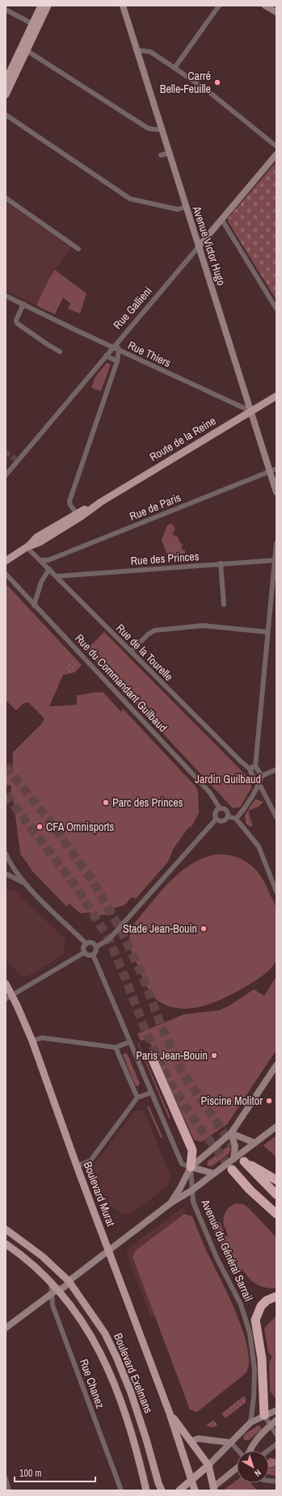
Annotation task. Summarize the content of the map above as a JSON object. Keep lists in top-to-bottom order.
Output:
{
  "streets": {
    "main road": ["Route de la Reine", "Boulevard Murat", "Boulevard Exelmans"],
    "street": [
      "Avenue Victor Hugo",
      "Rue Gallieni",
      "Rue Thiers",
      "Rue de Paris",
      "Rue des Princes",
      "Rue de la Tourelle",
      "Rue du Commandant Guilbaud",
      "Avenue du Général Sarrail",
      "Rue Chanez"
    ]
  },
  "crossings": [
    ["Avenue Victor Hugo", "Rue Gallieni"],
    ["Avenue Victor Hugo", "Rue Thiers"],
    ["Avenue Victor Hugo", "Route de la Reine"],
    ["Avenue Victor Hugo", "Rue de Paris"],
    ["Rue Gallieni", "Rue Thiers"],
    ["Rue Thiers", "Route de la Reine"],
    ["Route de la Reine", "Rue de la Tourelle"],
    ["Rue de Paris", "Rue de la Tourelle"],
    ["Rue des Princes", "Rue de la Tourelle"],
    ["Boulevard Exelmans", "Rue Chanez"]
  ],
  "parks": ["Jardin Guilbaud"],
  "places": [
    "Carré Belle-Feuille",
    "Parc des Princes",
    "CFA Omnisports",
    "Stade Jean-Bouin",
    "Paris Jean-Bouin",
    "Piscine Molitor"
  ],
  "scale_bar": "100 m",
  "north": "bottom right"
}
